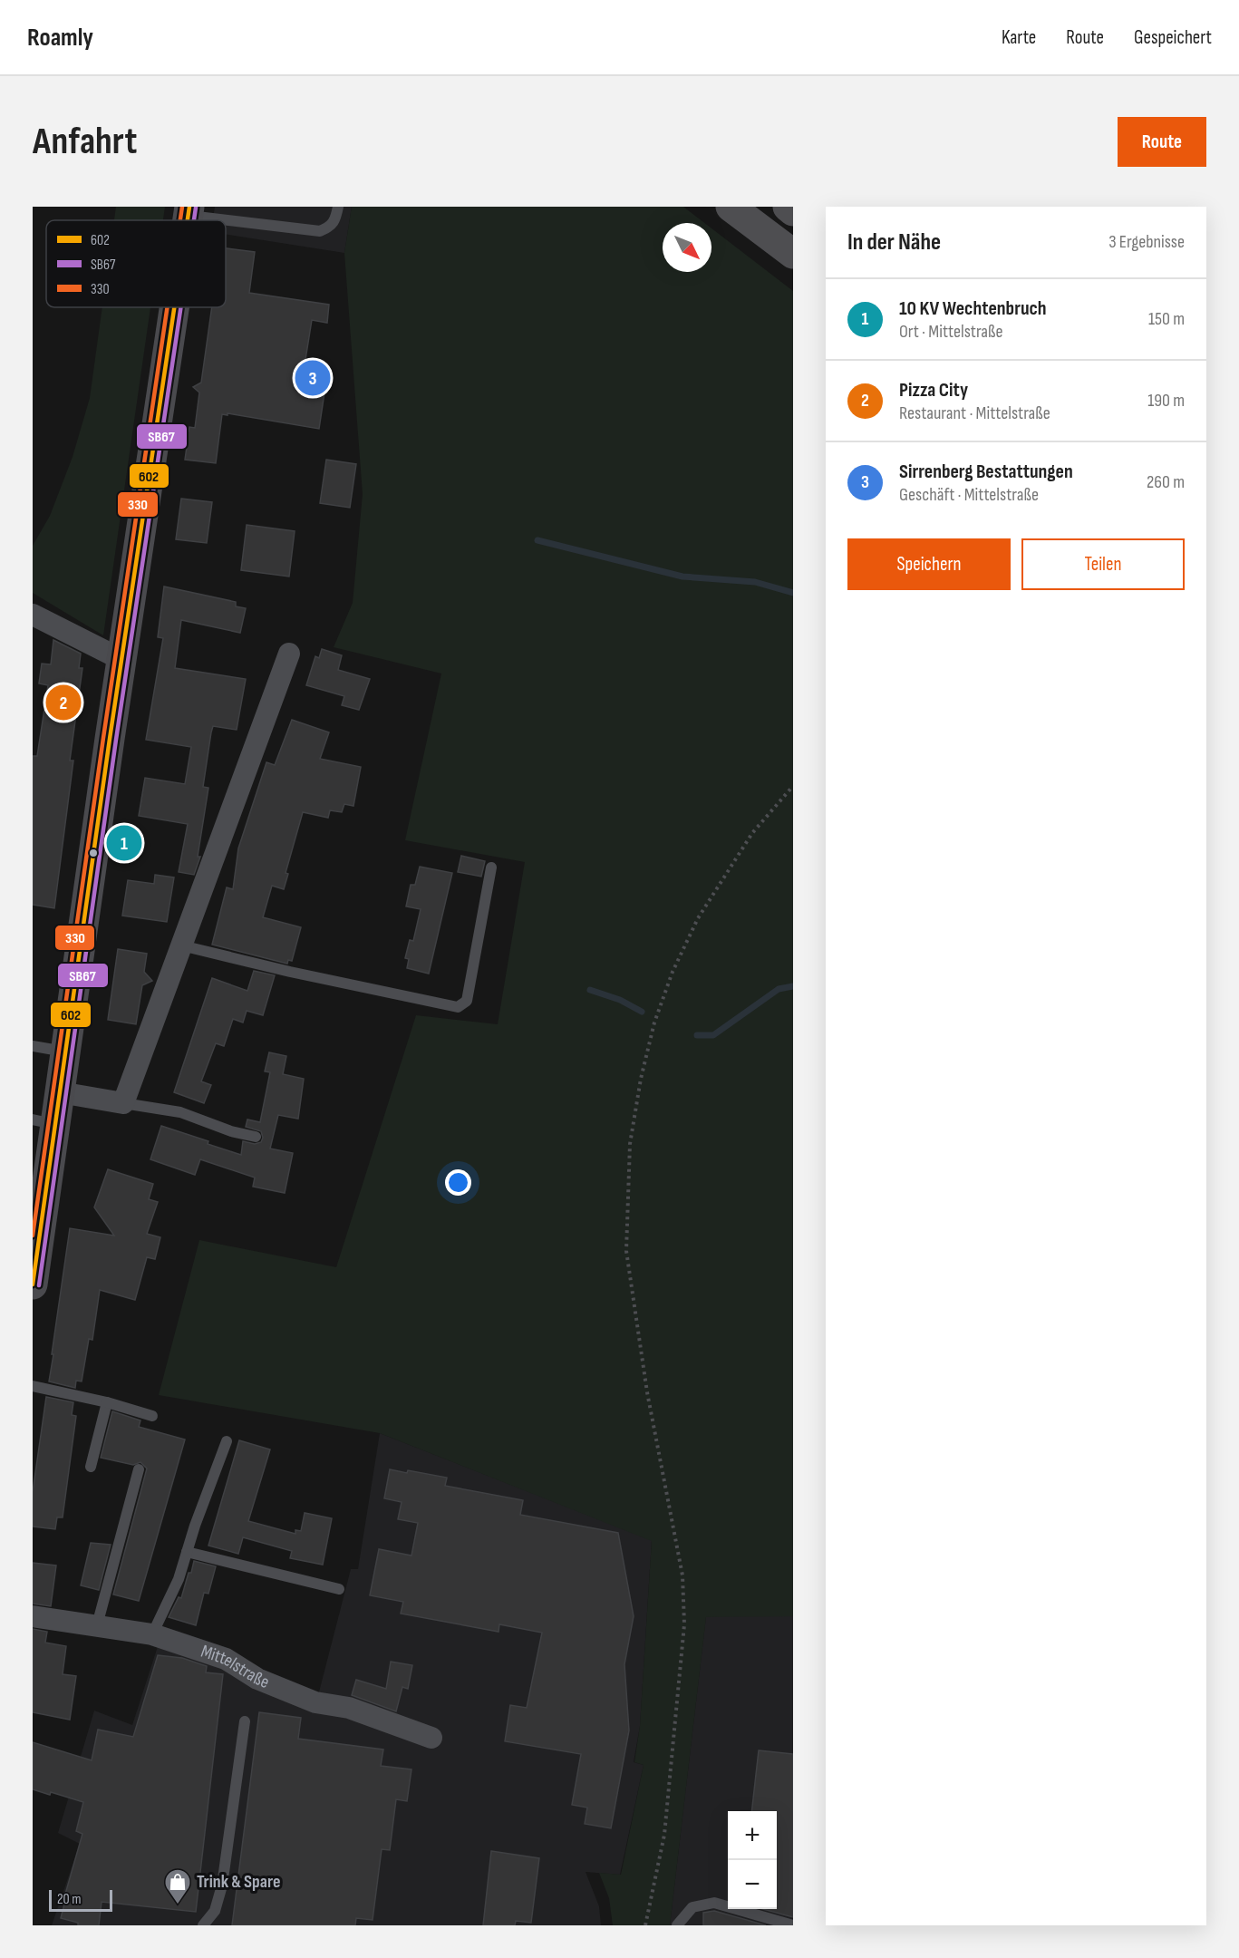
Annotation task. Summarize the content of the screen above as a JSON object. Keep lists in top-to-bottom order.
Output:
{
  "streets": {
    "street": ["Mittelstraße"]
  },
  "places": {
    "shop": ["Trink & Spare"]
  },
  "lines": ["transit line 602", "transit line 330", "transit line SB67"],
  "legend": ["602", "SB67", "330"],
  "scale_bar": "20 m",
  "north": "bottom right",
  "page": {
    "header": "Roamly",
    "nav": ["Karte", "Route", "Gespeichert"],
    "buttons": [
      "Route",
      ["Speichern", "Teilen"]
    ],
    "title": "Anfahrt",
    "heading": ["In der Nähe", "3 Ergebnisse"],
    "list": [
      {
        "mark": "1",
        "name": "10 KV Wechtenbruch",
        "note": "Ort · Mittelstraße",
        "value": "150 m"
      },
      {
        "mark": "2",
        "name": "Pizza City",
        "note": "Restaurant · Mittelstraße",
        "value": "190 m"
      },
      {
        "mark": "3",
        "name": "Sirrenberg Bestattungen",
        "note": "Geschäft · Mittelstraße",
        "value": "260 m"
      }
    ],
    "pins": ["3", "2", "1"],
    "map_buttons": ["+", "−"],
    "scale": "20 m"
  }
}
